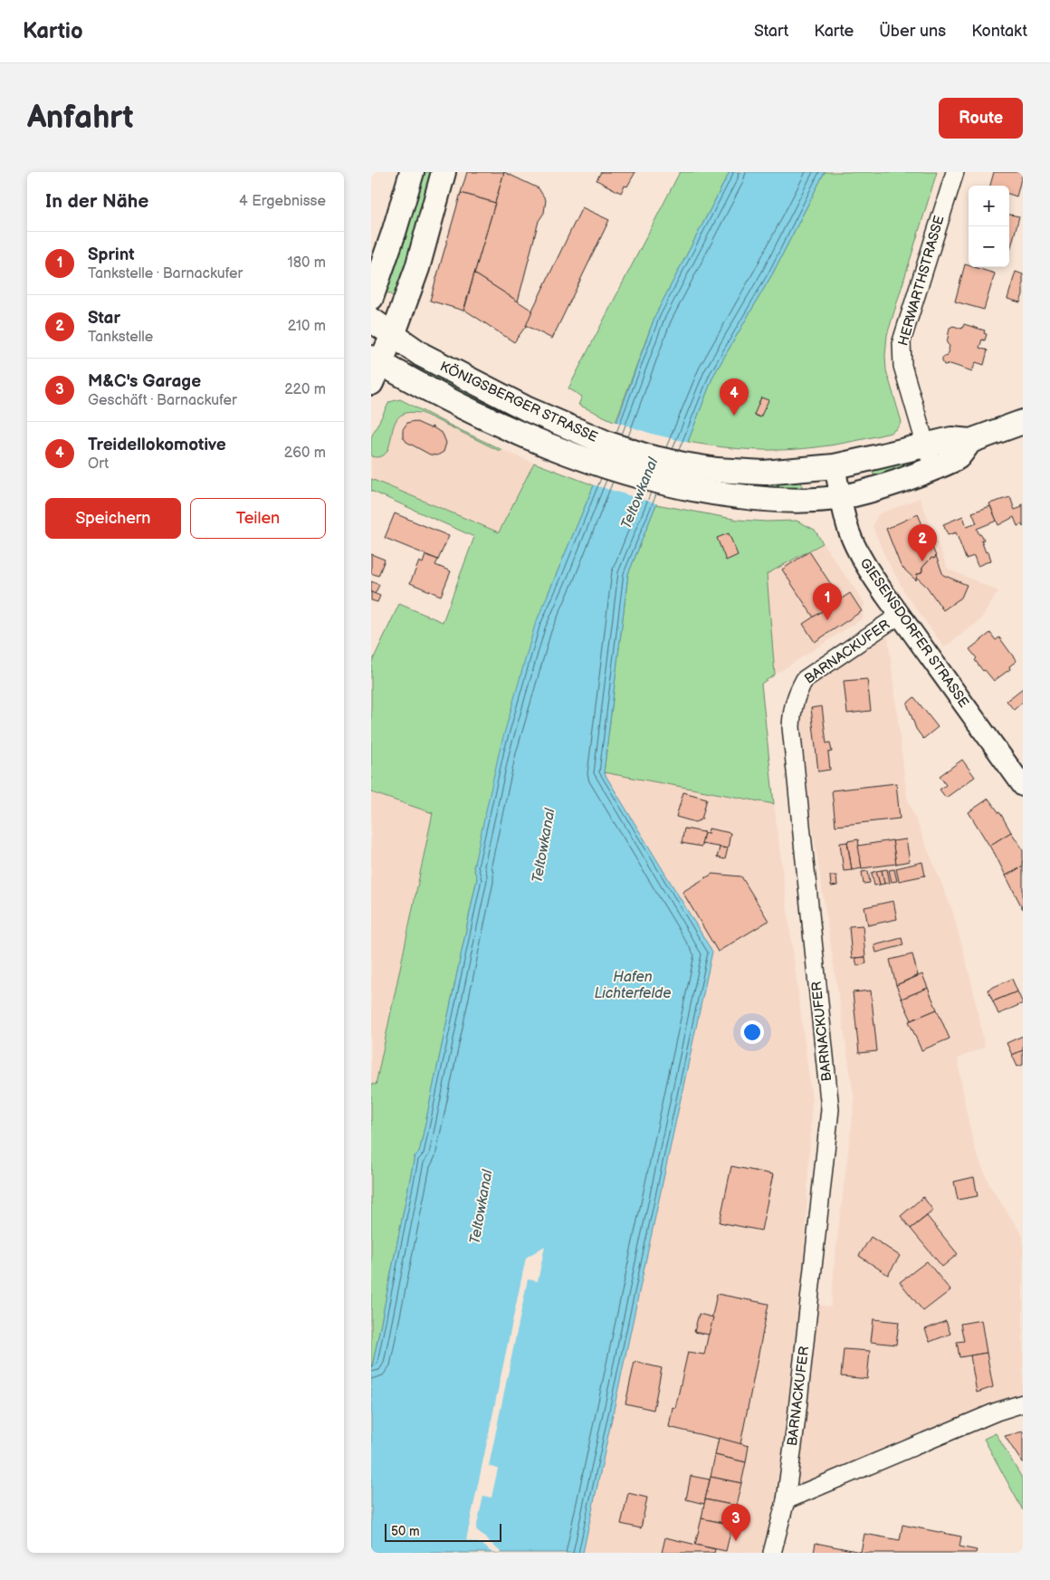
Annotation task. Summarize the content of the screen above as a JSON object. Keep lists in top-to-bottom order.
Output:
{
  "streets": {
    "main road": ["KÖNIGSBERGER STRASSE"],
    "street": ["HERWARTHSTRASSE", "GIESENSDORFER STRASSE", "BARNACKUFER"]
  },
  "crossings": [
    ["HERWARTHSTRASSE", "KÖNIGSBERGER STRASSE"],
    ["KÖNIGSBERGER STRASSE", "GIESENSDORFER STRASSE"],
    ["GIESENSDORFER STRASSE", "BARNACKUFER"]
  ],
  "water": ["Teltowkanal", "Hafen Lichterfelde"],
  "scale_bar": "50 m",
  "page": {
    "header": "Kartio",
    "nav": [
      "Start",
      "Karte",
      "Über uns",
      "Kontakt"
    ],
    "buttons": [
      "Route",
      ["Speichern", "Teilen"]
    ],
    "title": "Anfahrt",
    "heading": ["In der Nähe", "4 Ergebnisse"],
    "map_buttons": ["+", "−"],
    "list": [
      {
        "mark": "1",
        "name": "Sprint",
        "note": "Tankstelle · Barnackufer",
        "value": "180 m"
      },
      {
        "mark": "2",
        "name": "Star",
        "note": "Tankstelle",
        "value": "210 m"
      },
      {
        "mark": "3",
        "name": "M&C's Garage",
        "note": "Geschäft · Barnackufer",
        "value": "220 m"
      },
      {
        "mark": "4",
        "name": "Treidellokomotive",
        "note": "Ort",
        "value": "260 m"
      }
    ],
    "pins": [
      "4",
      "2",
      "1",
      "3"
    ],
    "scale": "50 m"
  }
}
